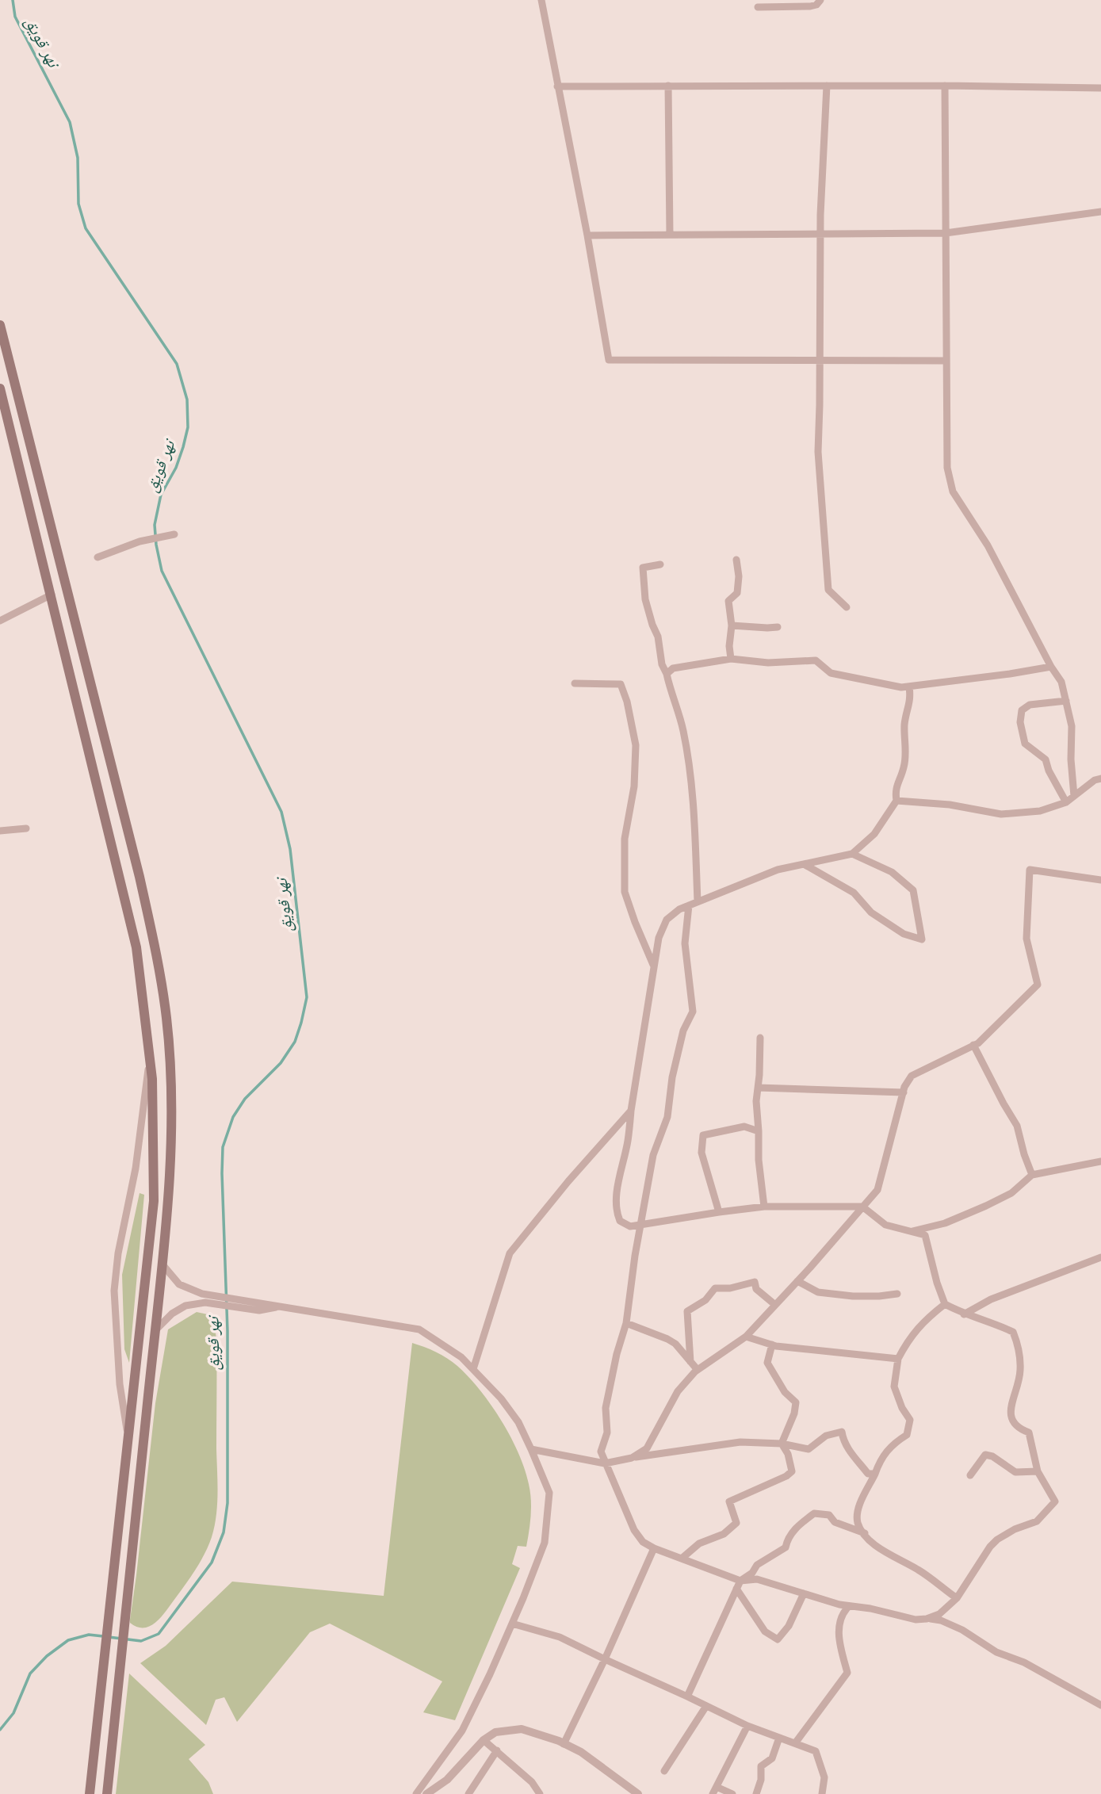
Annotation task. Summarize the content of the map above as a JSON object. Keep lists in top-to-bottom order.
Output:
{
  "water": ["نهر قويق"]
}
